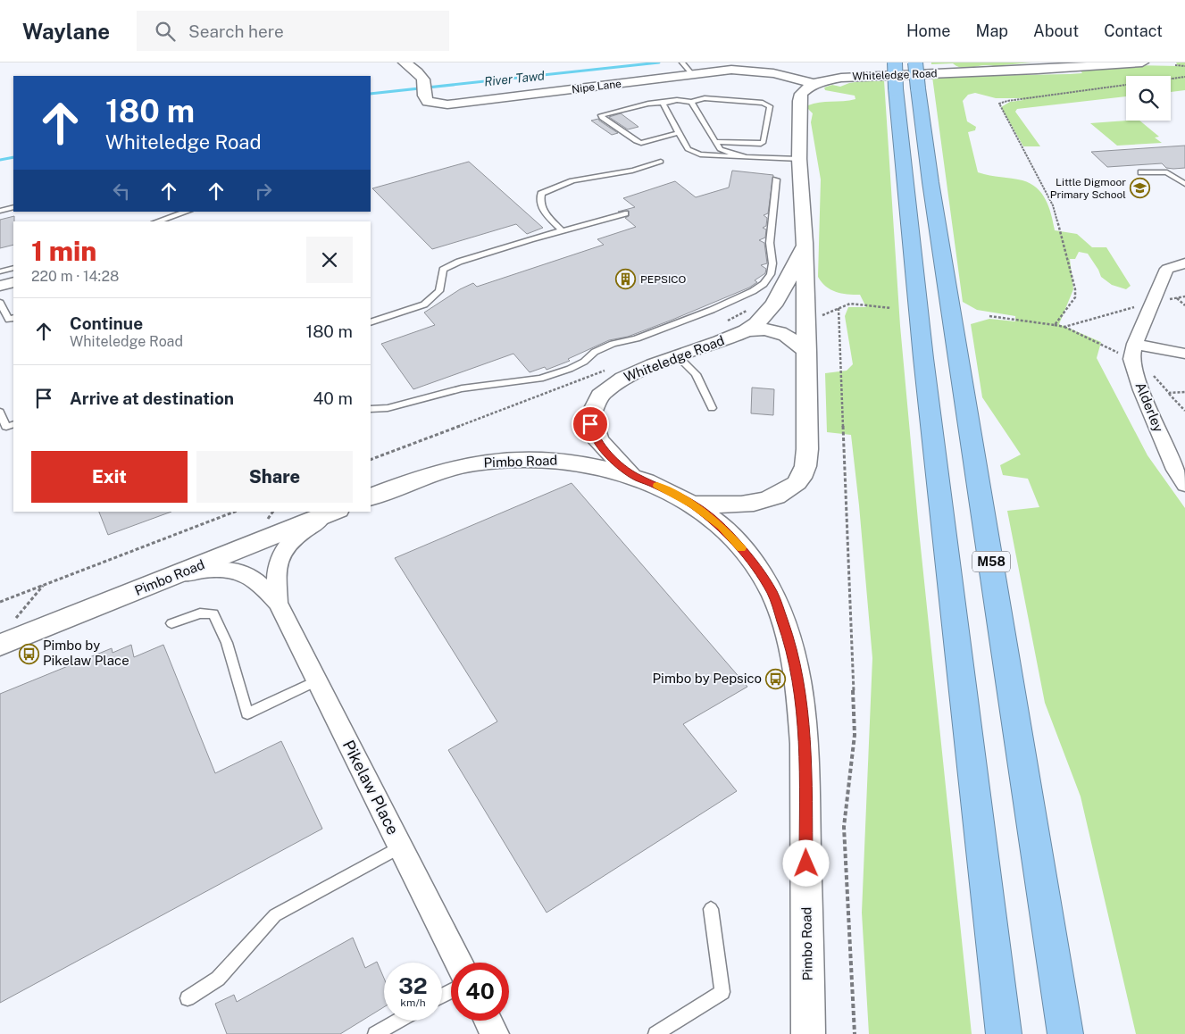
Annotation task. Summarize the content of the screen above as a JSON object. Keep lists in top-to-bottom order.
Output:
{
  "streets": {
    "highway": ["M58"],
    "street": [
      "Whiteledge Road",
      "Nipe Lane",
      "Alderley",
      "Pimbo Road",
      "Pikelaw Place"
    ]
  },
  "crossings": [
    ["Whiteledge Road", "Nipe Lane"],
    ["Whiteledge Road", "Pimbo Road"],
    ["Pimbo Road", "Pikelaw Place"]
  ],
  "water": ["River Tawd"],
  "places": {
    "school or university": ["Little Digmoor Primary School"],
    "building": ["PEPSICO"],
    "bus stop": ["Pimbo by Pikelaw Place", "Pimbo by Pepsico"]
  },
  "page": {
    "header": "Waylane",
    "search": "Search here",
    "nav": [
      "Home",
      "Map",
      "About",
      "Contact"
    ],
    "turn": ["180 m", "Whiteledge Road"],
    "heading": ["1 min", "220 m · 14:28"],
    "list": [
      {
        "name": "Continue",
        "note": "Whiteledge Road",
        "value": "180 m"
      },
      {
        "name": "Arrive at destination",
        "value": "40 m"
      }
    ],
    "buttons": ["Exit", "Share"],
    "speed": "32 km/h",
    "limit": "40"
  }
}
